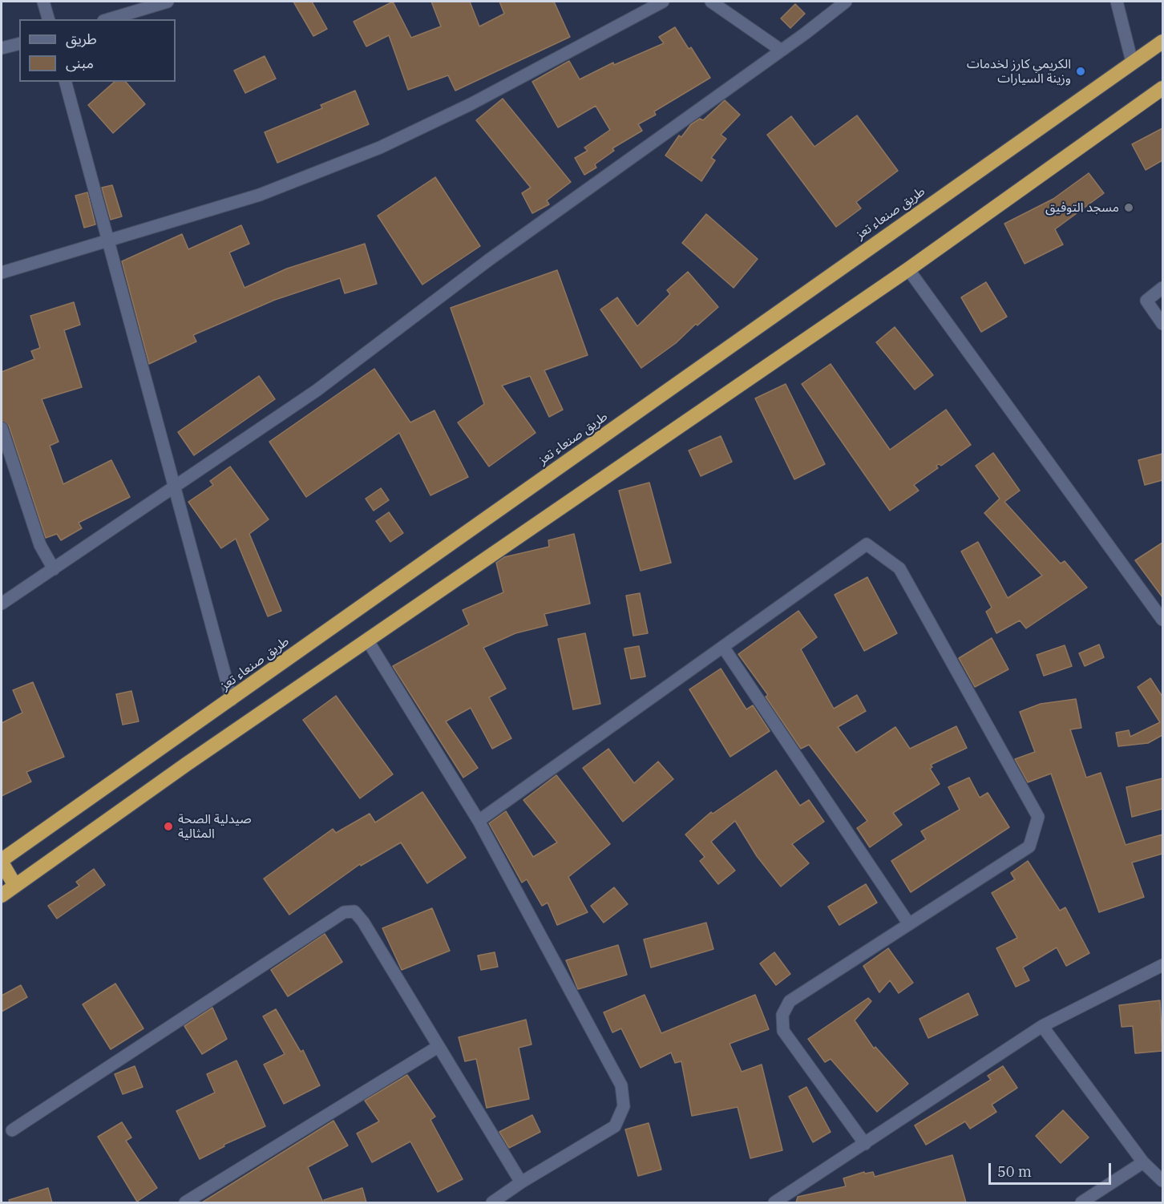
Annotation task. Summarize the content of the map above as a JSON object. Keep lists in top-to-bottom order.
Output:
{
  "streets": {
    "highway": ["طريق صنعاء تعز"]
  },
  "places": ["الكريمي كارز لخدمات وزينة السيارات", "مسجد التوفيق", "صيدلية الصحة المثالية"],
  "legend": ["طريق", "مبنى"],
  "scale_bar": "50 m"
}
